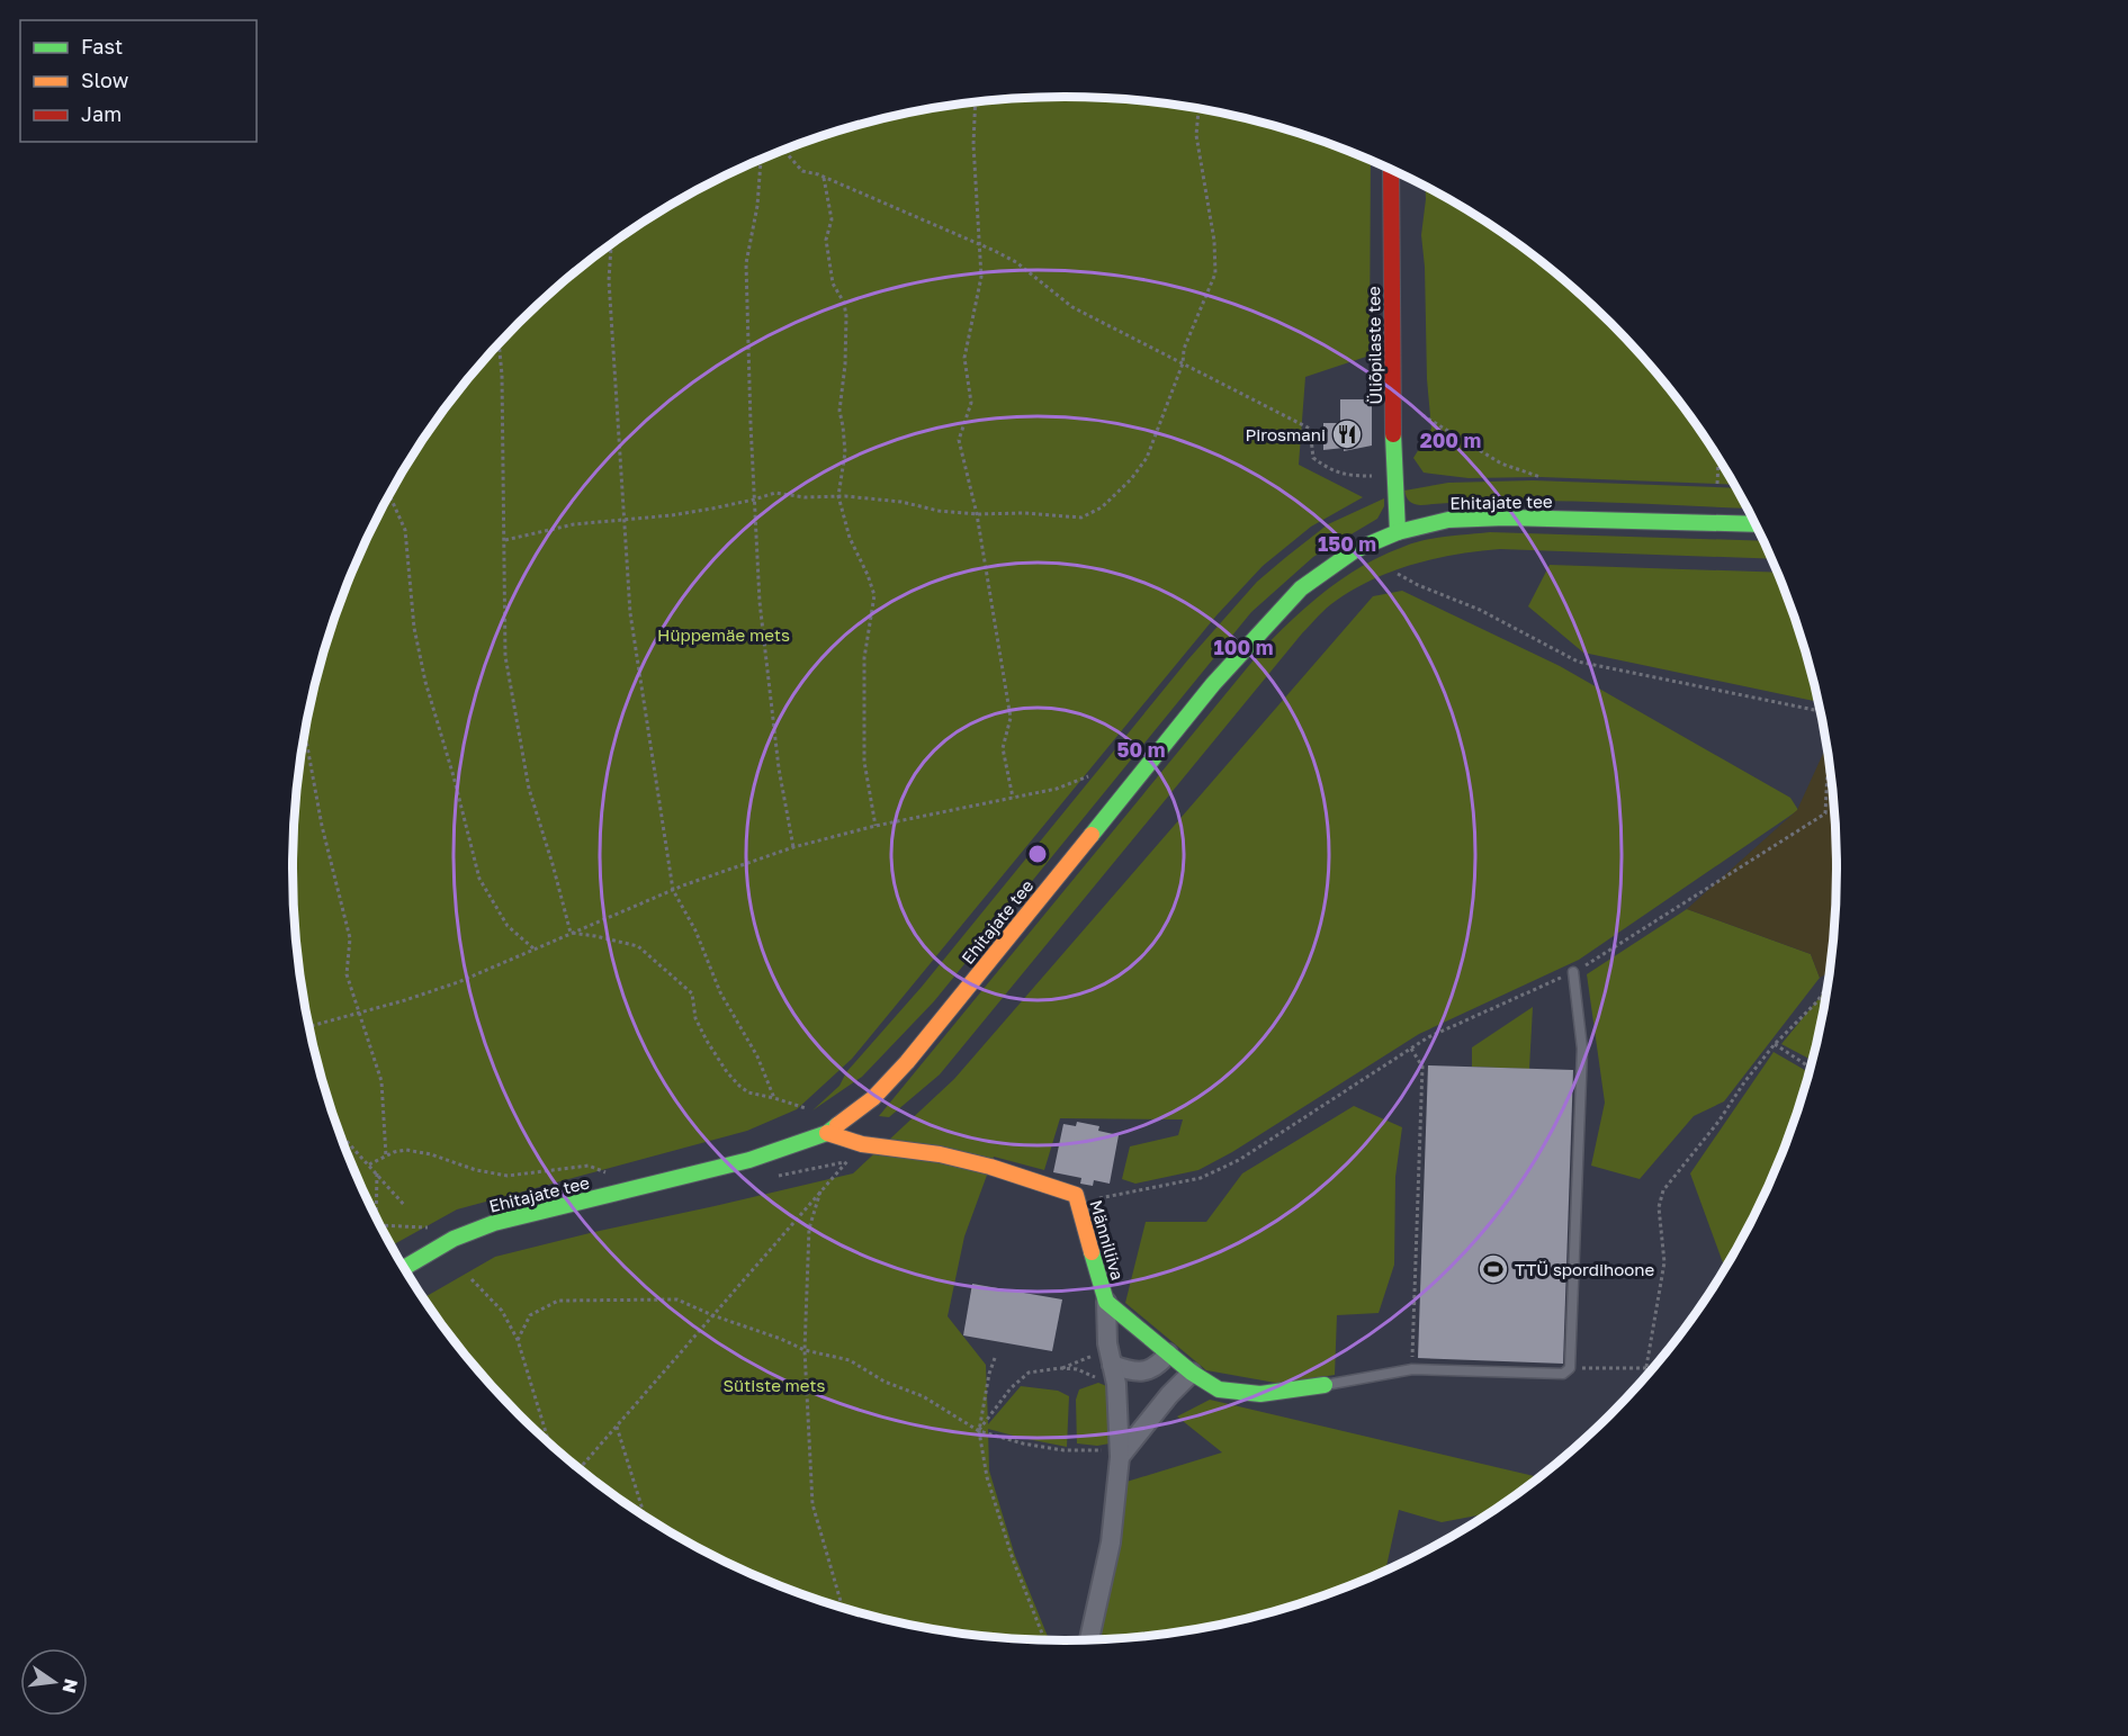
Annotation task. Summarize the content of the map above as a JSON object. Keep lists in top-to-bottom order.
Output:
{
  "streets": {
    "main road": ["Üliõpilaste tee", "Ehitajate tee", "Männiliiva"]
  },
  "crossings": [
    ["Üliõpilaste tee", "Ehitajate tee"],
    ["Ehitajate tee", "Männiliiva"]
  ],
  "parks": ["Hüppemäe mets", "Sütiste mets"],
  "places": {
    "restaurant": ["Pirosmani"],
    "sports": ["TTÜ spordihoone"]
  },
  "legend": ["Fast", "Slow", "Jam"],
  "north": "right",
  "rings": [
    "200 m",
    "150 m",
    "100 m",
    "50 m"
  ]
}
